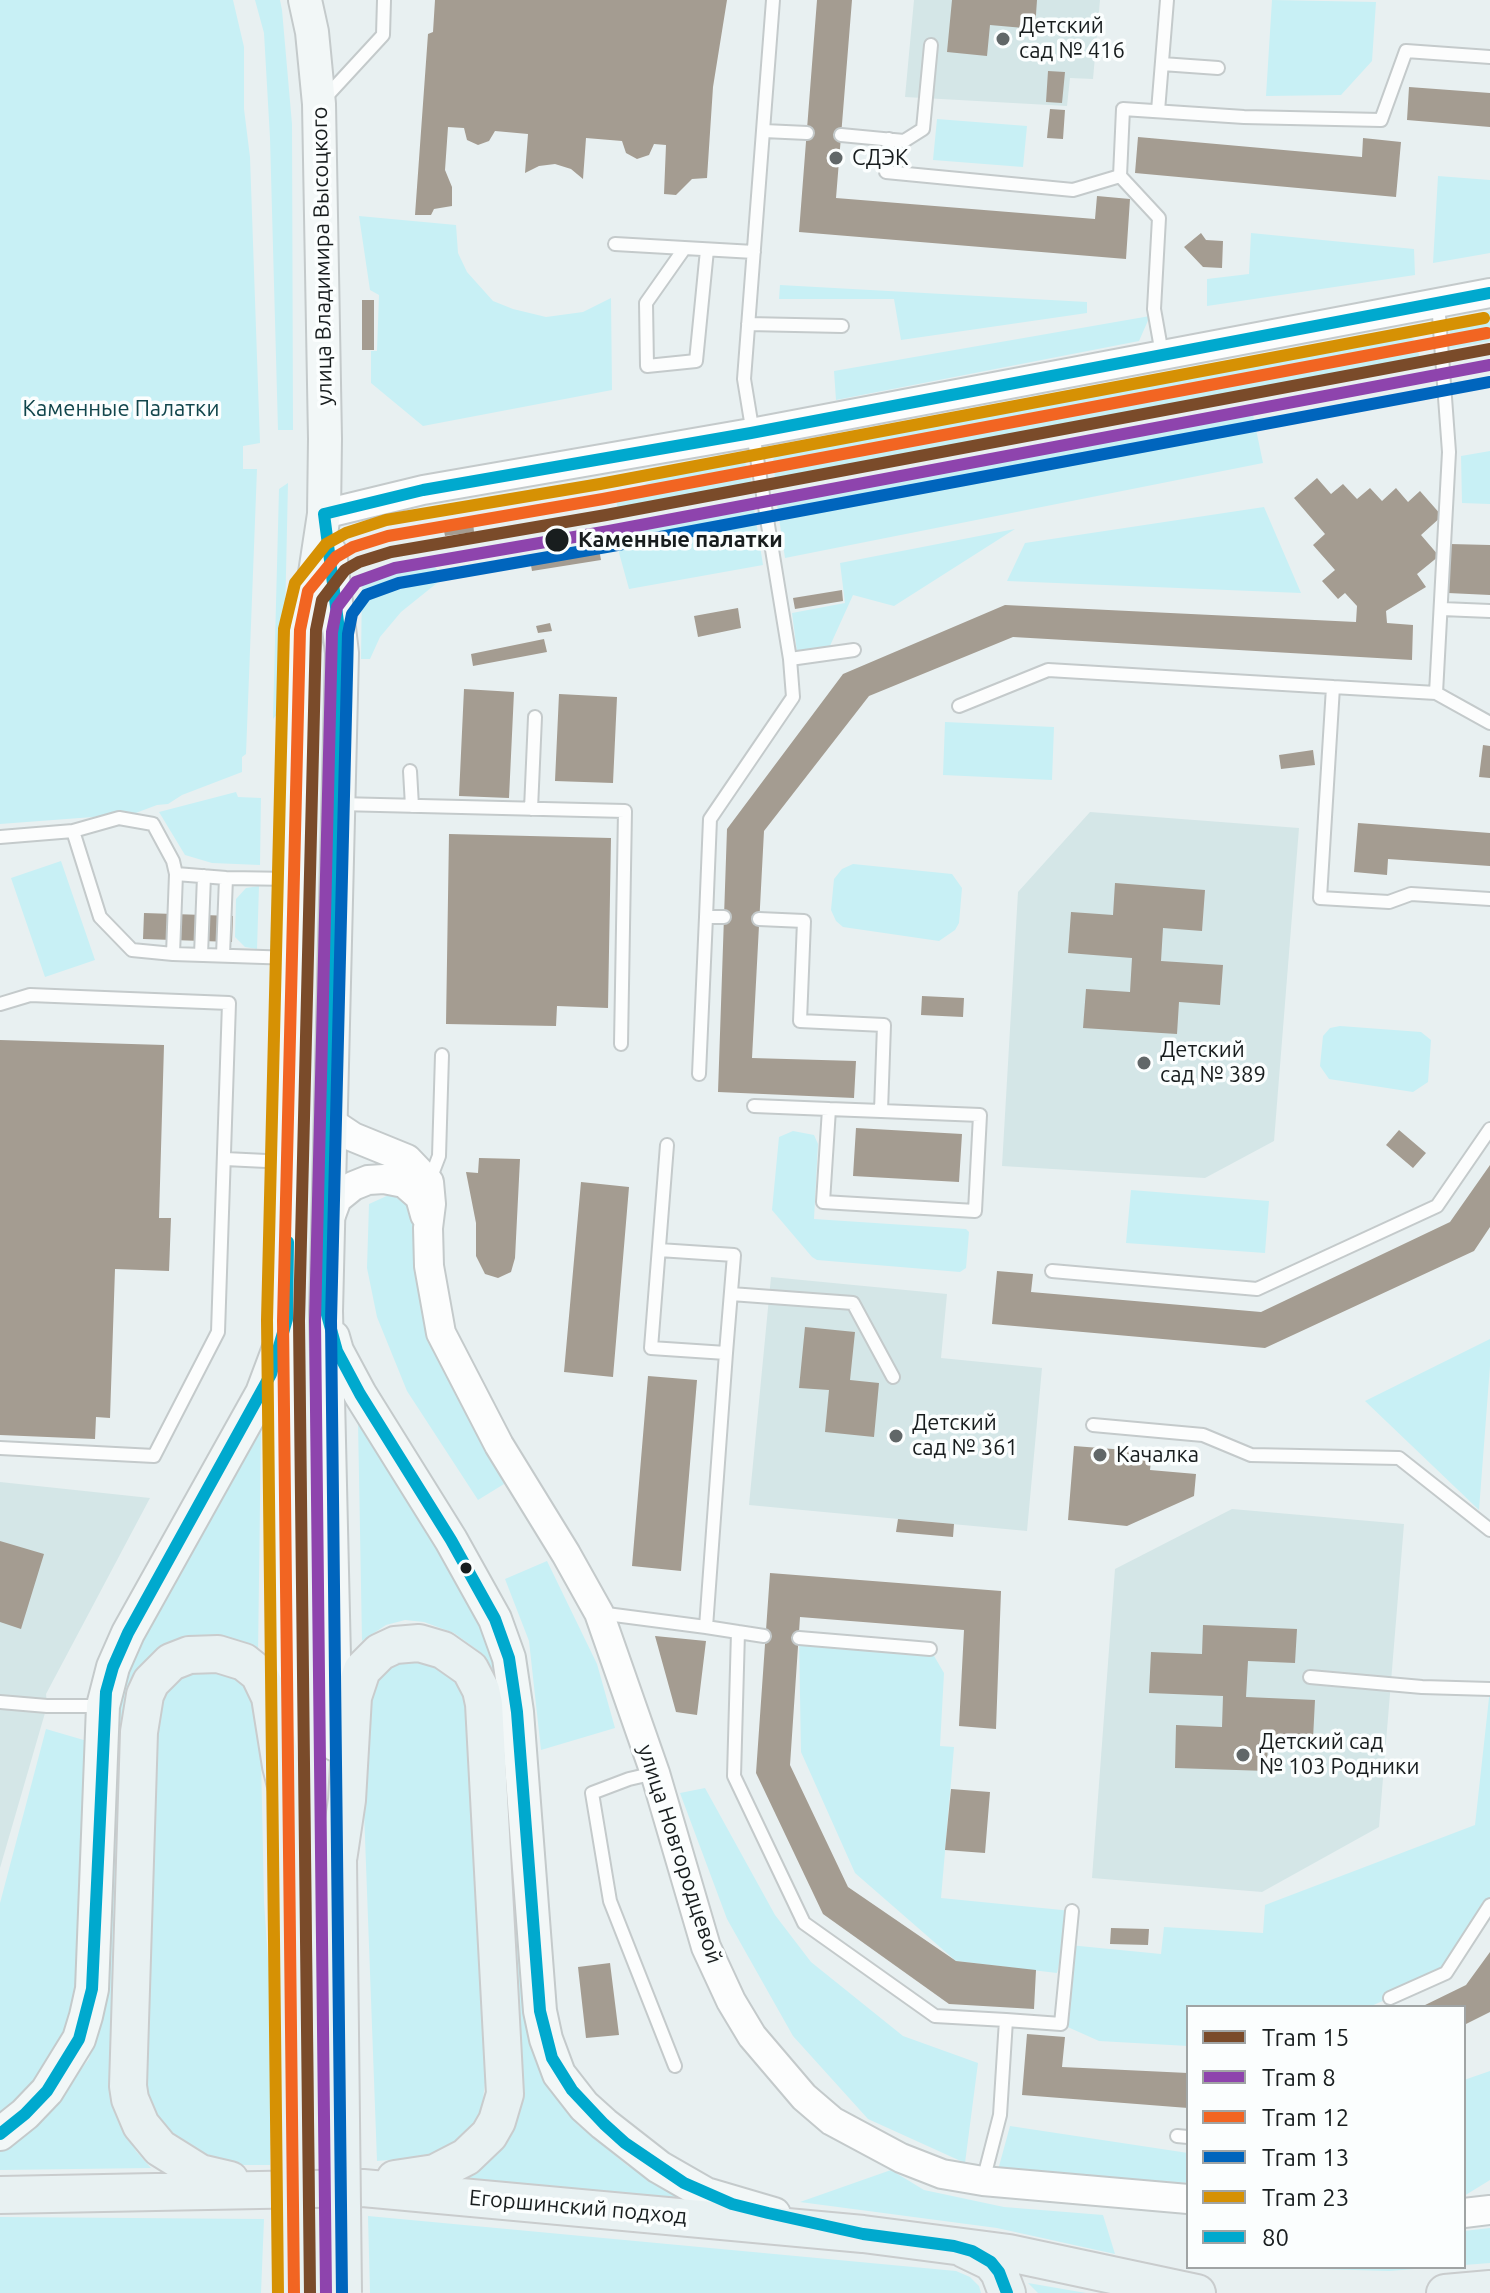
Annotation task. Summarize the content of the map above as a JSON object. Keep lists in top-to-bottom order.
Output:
{
  "streets": {
    "main road": ["улица Владимира Высоцкого", "Егоршинский подход"],
    "street": ["улица Новгородцевой"]
  },
  "crossings": [
    ["улица Владимира Высоцкого", "улица Новгородцевой"]
  ],
  "parks": ["Каменные Палатки"],
  "places": [
    "Детский сад № 416",
    "СДЭК",
    "Каменные палатки",
    "Детский сад № 389",
    "Детский сад № 361",
    "Качалка",
    "Детский сад № 103 Родники"
  ],
  "lines": [
    "transit line 80",
    "tram line 23",
    "tram line 12",
    "tram line 15",
    "tram line 8",
    "tram line 13"
  ],
  "legend": [
    "Tram 15",
    "Tram 8",
    "Tram 12",
    "Tram 13",
    "Tram 23",
    "80"
  ]
}
